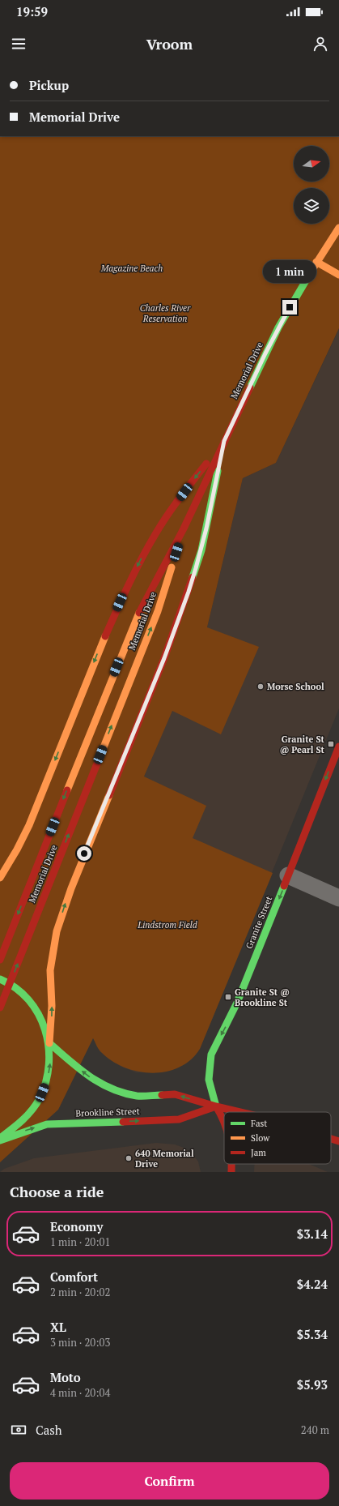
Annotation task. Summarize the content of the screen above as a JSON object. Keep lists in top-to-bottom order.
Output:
{
  "streets": {
    "main road": ["Memorial Drive", "Granite Street", "Brookline Street"]
  },
  "crossings": [
    ["Granite Street", "Brookline Street"]
  ],
  "one_way": ["Granite Street"],
  "parks": ["Magazine Beach", "Charles River Reservation", "Lindstrom Field"],
  "places": {
    "other": ["Morse School", "640 Memorial Drive"],
    "transit": ["Granite St @ Pearl St", "Granite St @ Brookline St"]
  },
  "legend": ["Fast", "Slow", "Jam"],
  "north": "right",
  "page": {
    "status": "19:59",
    "header": "Vroom",
    "banner": ["Pickup", "Memorial Drive"],
    "bubble": "1 min",
    "heading": "Choose a ride",
    "list": [
      {
        "name": "Economy",
        "note": "1 min · 20:01",
        "value": "$3.14"
      },
      {
        "name": "Comfort",
        "note": "2 min · 20:02",
        "value": "$4.24"
      },
      {
        "name": "XL",
        "note": "3 min · 20:03",
        "value": "$5.34"
      },
      {
        "name": "Moto",
        "note": "4 min · 20:04",
        "value": "$5.93"
      }
    ],
    "pay": ["Cash", "240 m"],
    "buttons": "Confirm"
  }
}
